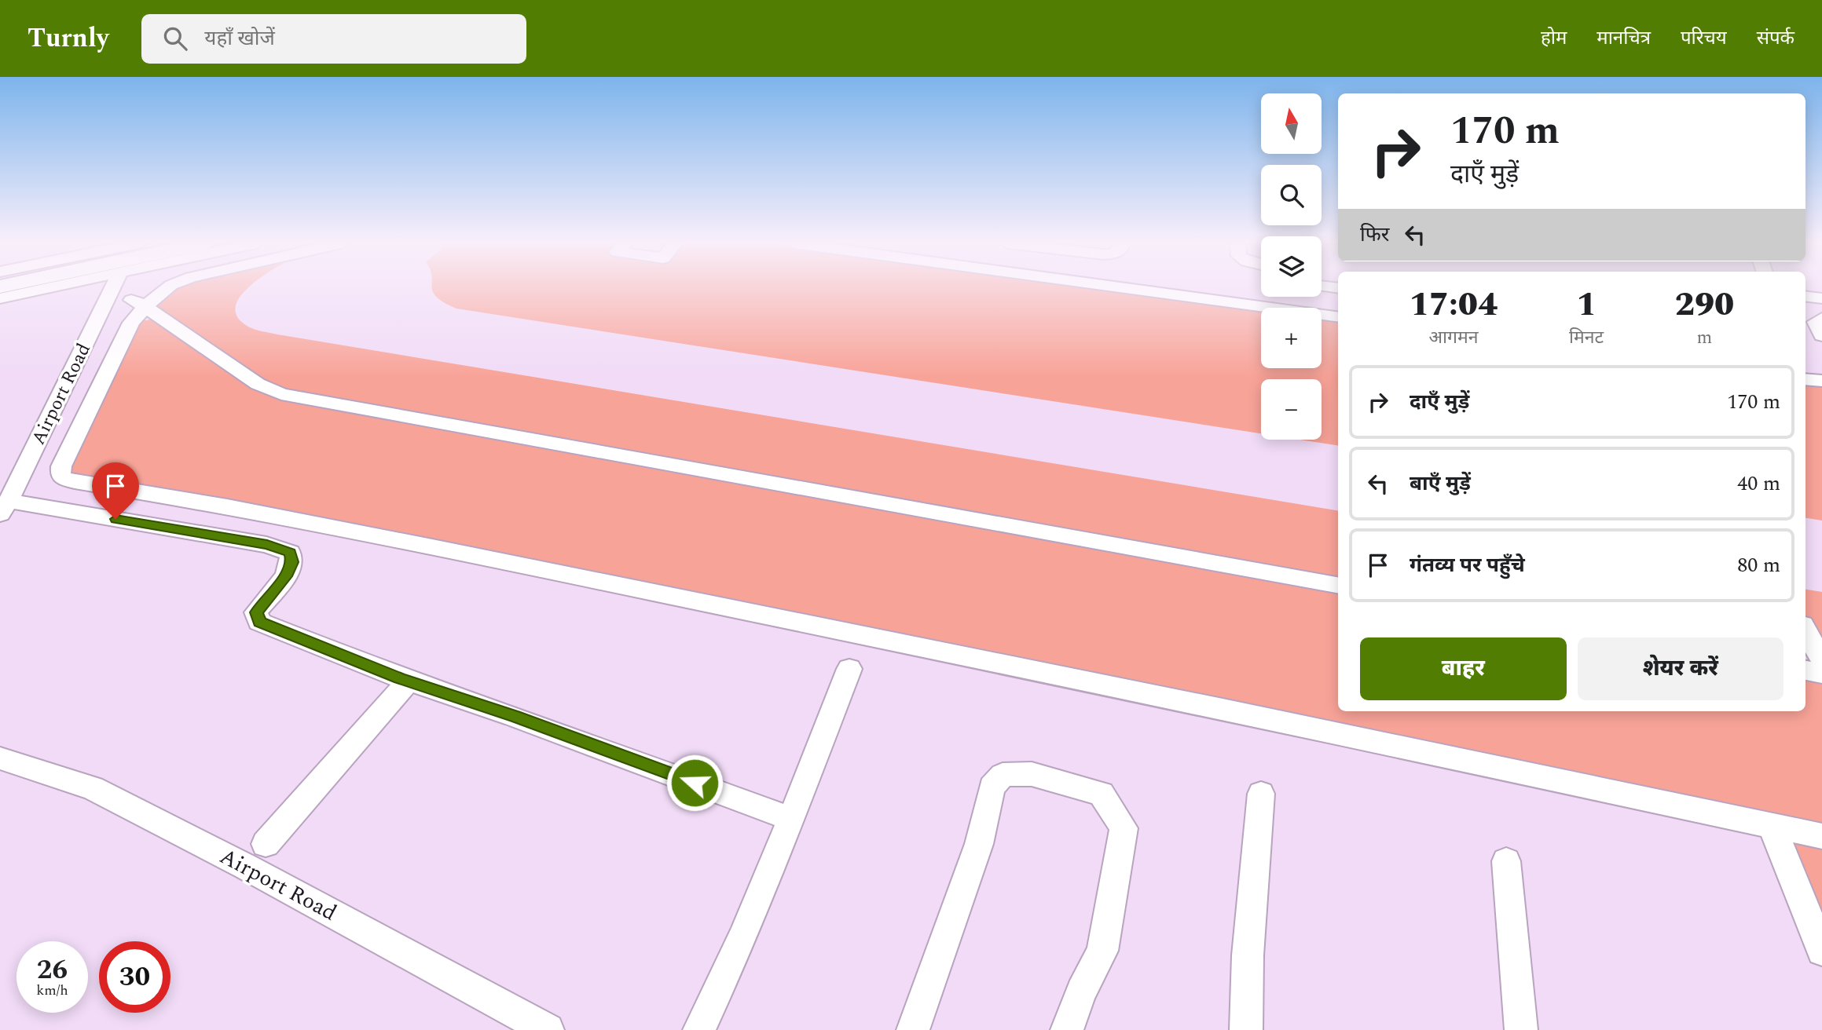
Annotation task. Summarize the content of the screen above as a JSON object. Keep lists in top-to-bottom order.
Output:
{
  "streets": {
    "street": ["Airport Road"]
  },
  "north": "top",
  "page": {
    "header": "Turnly",
    "search": "यहाँ खोजें",
    "nav": [
      "होम",
      "मानचित्र",
      "परिचय",
      "संपर्क"
    ],
    "map_buttons": ["+", "−"],
    "turn": ["170 m", "दाएँ मुड़ें"],
    "then": "फिर",
    "eta": [
      "17:04",
      "आगमन",
      "1",
      "मिनट",
      "290",
      "m"
    ],
    "list": [
      {
        "name": "दाएँ मुड़ें",
        "value": "170 m"
      },
      {
        "name": "बाएँ मुड़ें",
        "value": "40 m"
      },
      {
        "name": "गंतव्य पर पहुँचे",
        "value": "80 m"
      }
    ],
    "buttons": ["बाहर", "शेयर करें"],
    "speed": "26 km/h",
    "limit": "30"
  }
}
